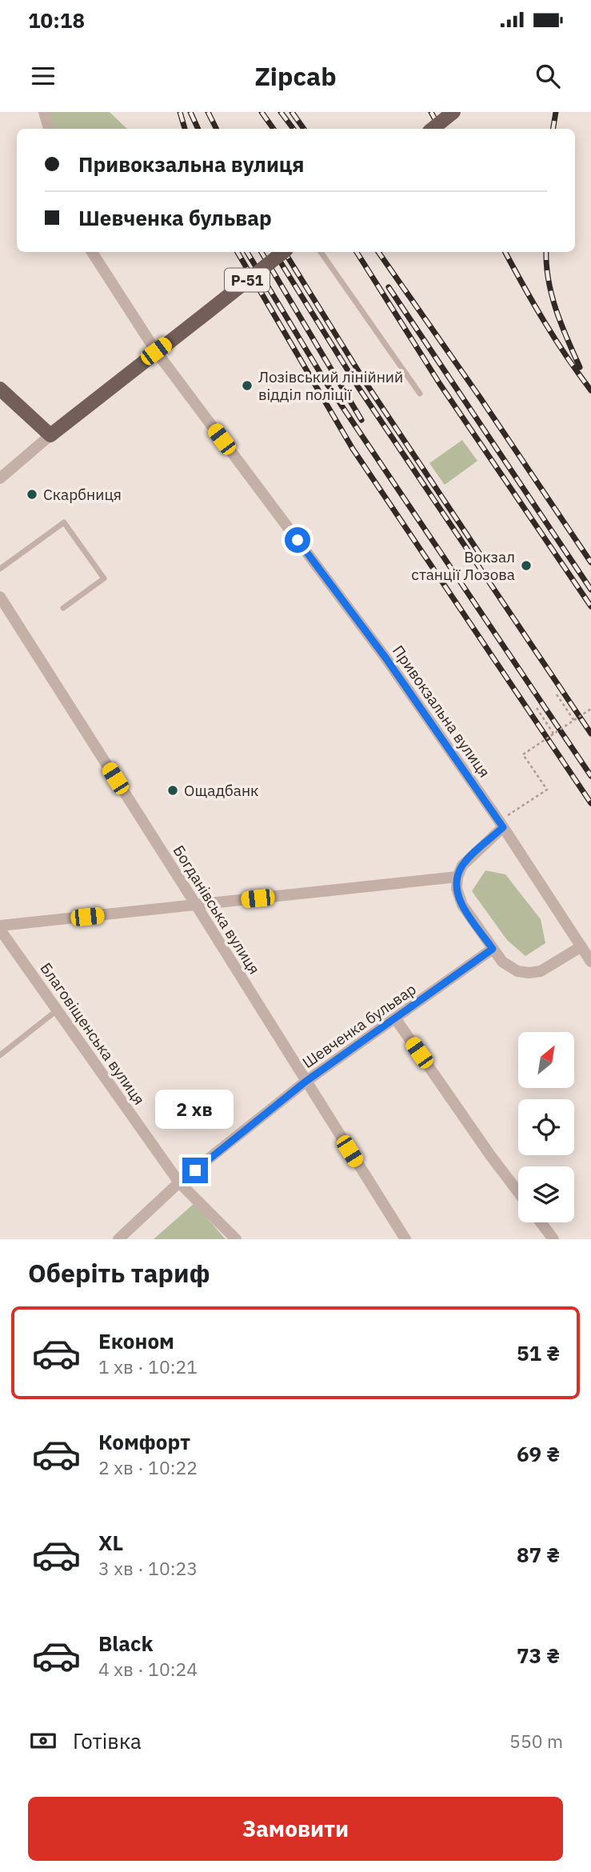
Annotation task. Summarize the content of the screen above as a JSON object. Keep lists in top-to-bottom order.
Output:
{
  "streets": {
    "main road": ["Р-51"],
    "street": [
      "Привокзальна вулиця",
      "Богданівська вулиця",
      "Шевченка бульвар",
      "Благовіщенська вулиця"
    ]
  },
  "crossings": [
    ["Р-51", "Привокзальна вулиця"],
    ["Богданівська вулиця", "Шевченка бульвар"],
    ["Шевченка бульвар", "Благовіщенська вулиця"]
  ],
  "places": [
    "Лозівський лінійний відділ поліції",
    "Скарбниця",
    "Вокзал станції Лозова",
    "Ощадбанк"
  ],
  "north": "top right",
  "page": {
    "status": "10:18",
    "header": "Zipcab",
    "banner": ["Привокзальна вулиця", "Шевченка бульвар"],
    "bubble": "2 хв",
    "heading": "Оберіть тариф",
    "list": [
      {
        "name": "Економ",
        "note": "1 хв · 10:21",
        "value": "51 ₴"
      },
      {
        "name": "Комфорт",
        "note": "2 хв · 10:22",
        "value": "69 ₴"
      },
      {
        "name": "XL",
        "note": "3 хв · 10:23",
        "value": "87 ₴"
      },
      {
        "name": "Black",
        "note": "4 хв · 10:24",
        "value": "73 ₴"
      }
    ],
    "pay": ["Готівка", "550 m"],
    "buttons": "Замовити"
  }
}
